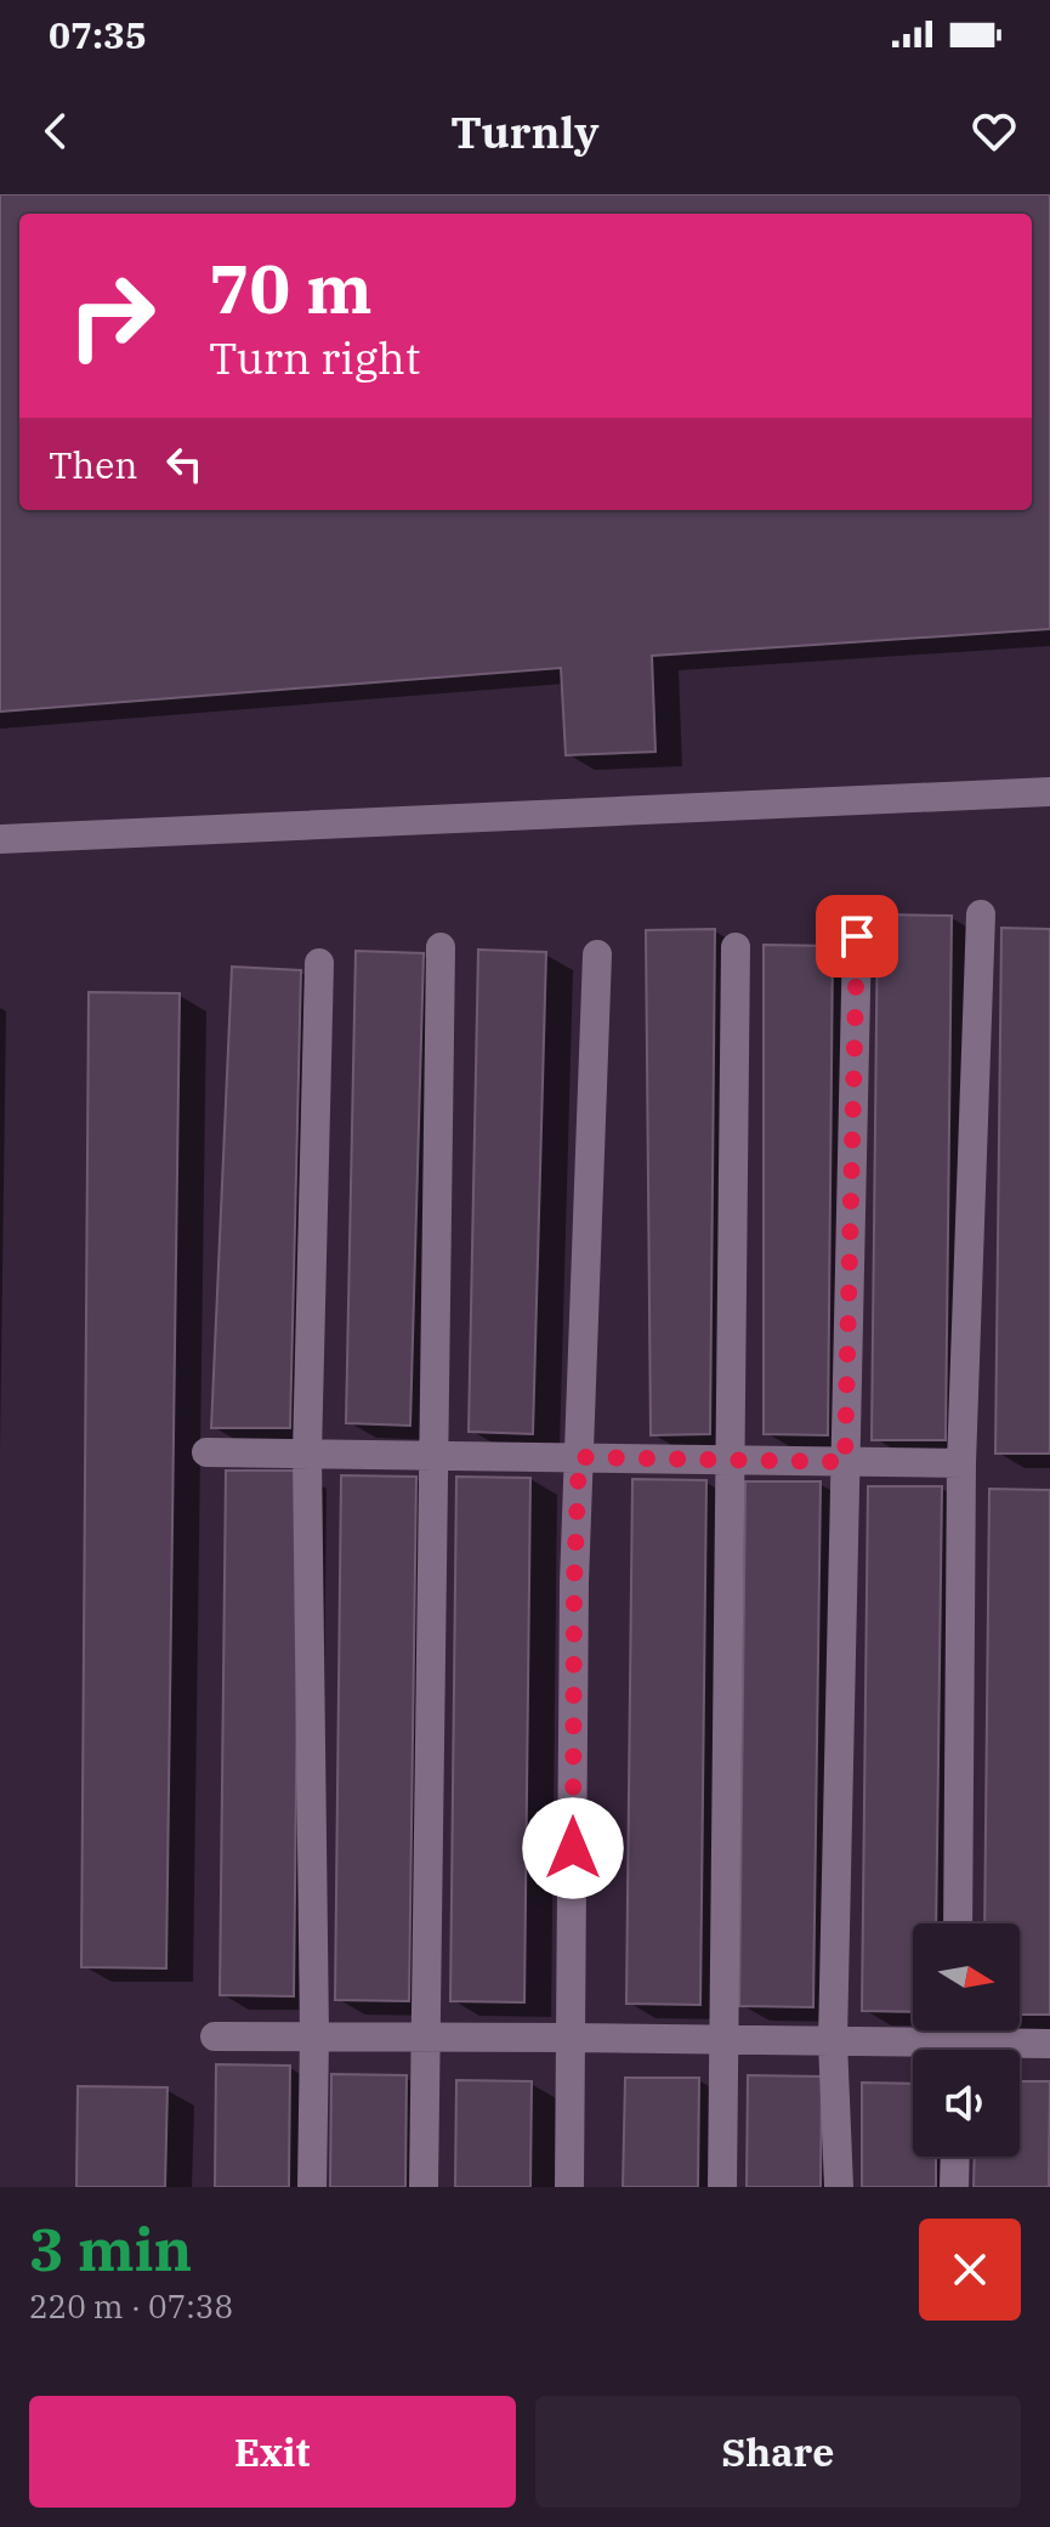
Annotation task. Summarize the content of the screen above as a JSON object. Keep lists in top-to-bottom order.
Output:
{
  "north": "right",
  "page": {
    "status": "07:35",
    "header": "Turnly",
    "turn": ["70 m", "Turn right"],
    "then": "Then",
    "heading": ["3 min", "220 m · 07:38"],
    "buttons": ["Exit", "Share"]
  }
}
